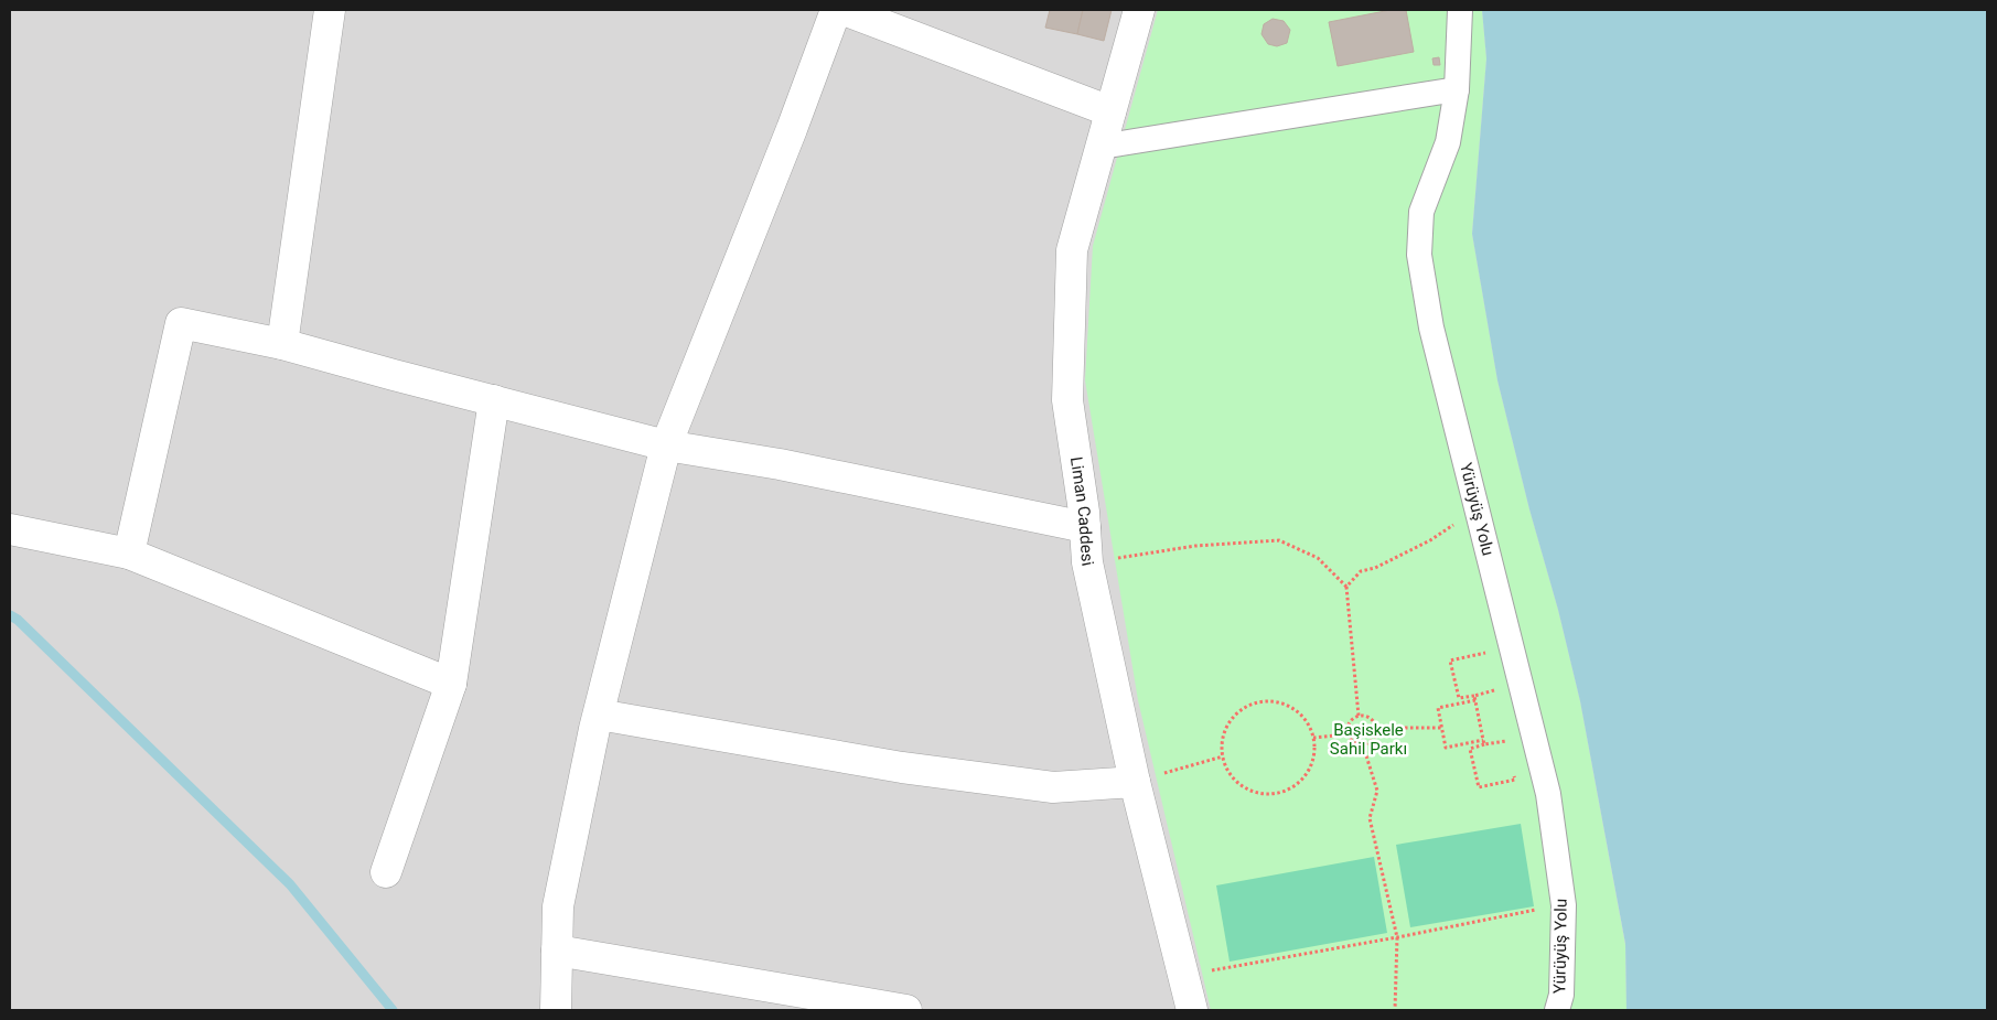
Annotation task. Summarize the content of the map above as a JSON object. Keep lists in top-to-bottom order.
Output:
{
  "streets": {
    "street": ["Yürüyüş Yolu", "Liman Caddesi"]
  },
  "parks": ["Başiskele Sahil Parkı"]
}
